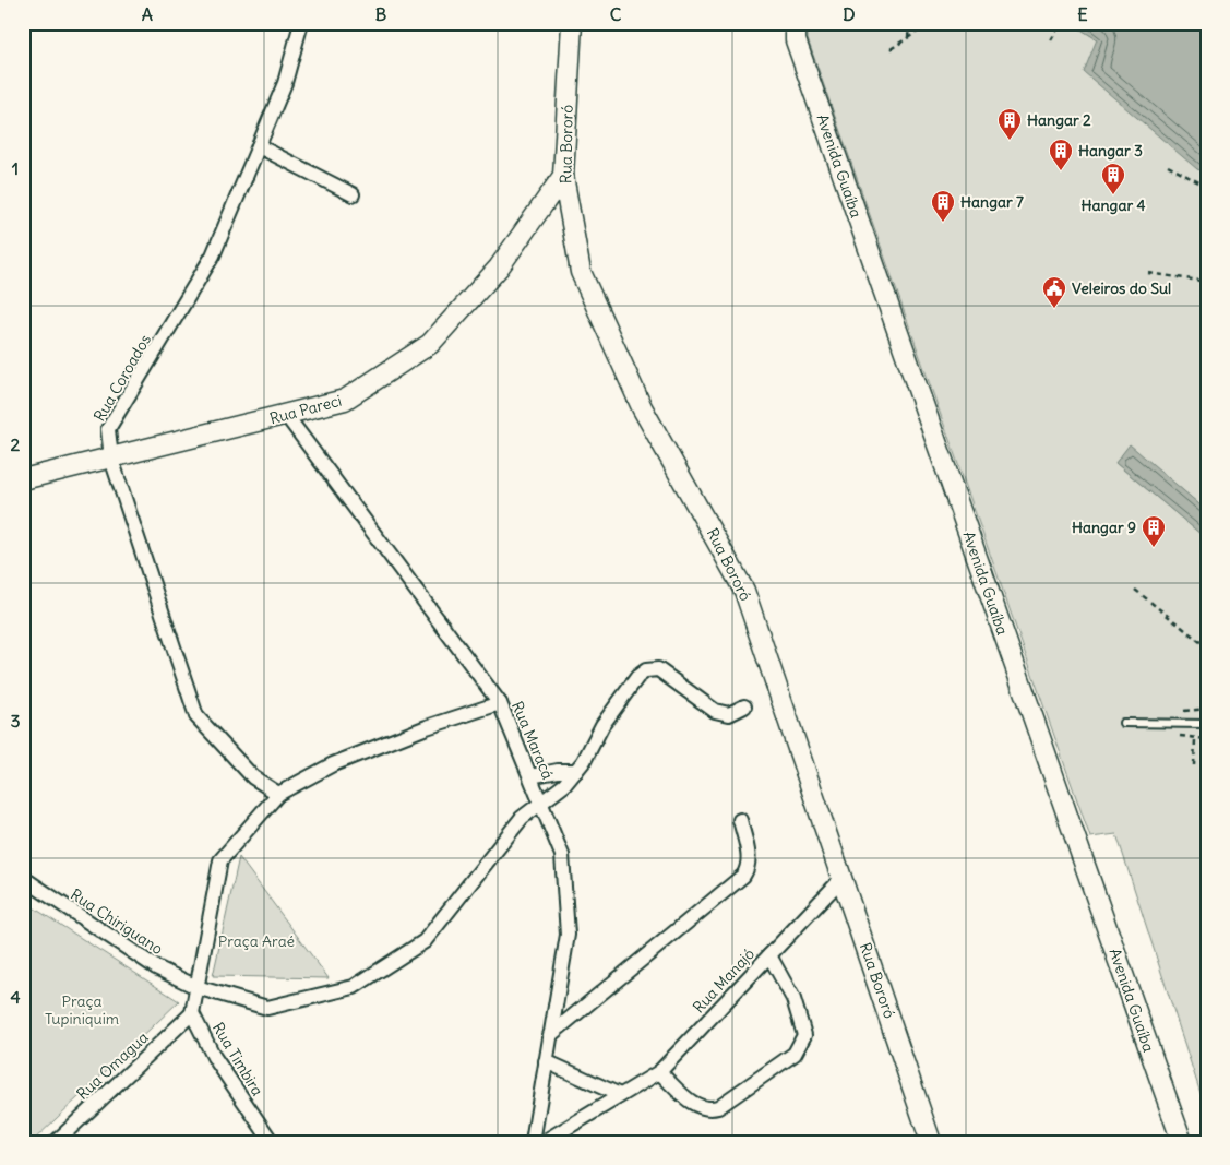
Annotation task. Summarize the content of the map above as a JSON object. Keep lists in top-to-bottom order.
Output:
{
  "streets": {
    "street": [
      "Rua Bororó",
      "Avenida Guaíba",
      "Rua Coroados",
      "Rua Pareci",
      "Rua Maracá",
      "Rua Chiriguano",
      "Rua Manajó",
      "Rua Timbira",
      "Rua Omagua"
    ]
  },
  "crossings": [
    ["Rua Bororó", "Rua Pareci"],
    ["Rua Bororó", "Rua Manajó"],
    ["Rua Coroados", "Rua Pareci"],
    ["Rua Pareci", "Rua Maracá"],
    ["Rua Chiriguano", "Rua Timbira"],
    ["Rua Timbira", "Rua Omagua"]
  ],
  "parks": ["Praça Araé", "Praça Tupiniquim"],
  "places": {
    "building": [
      "Hangar 2",
      "Hangar 3",
      "Hangar 4",
      "Hangar 7",
      "Hangar 9"
    ],
    "public building": ["Veleiros do Sul"]
  },
  "grid": {
    "columns": [
      "A",
      "B",
      "C",
      "D",
      "E"
    ],
    "rows": [
      "1",
      "2",
      "3",
      "4"
    ]
  }
}
